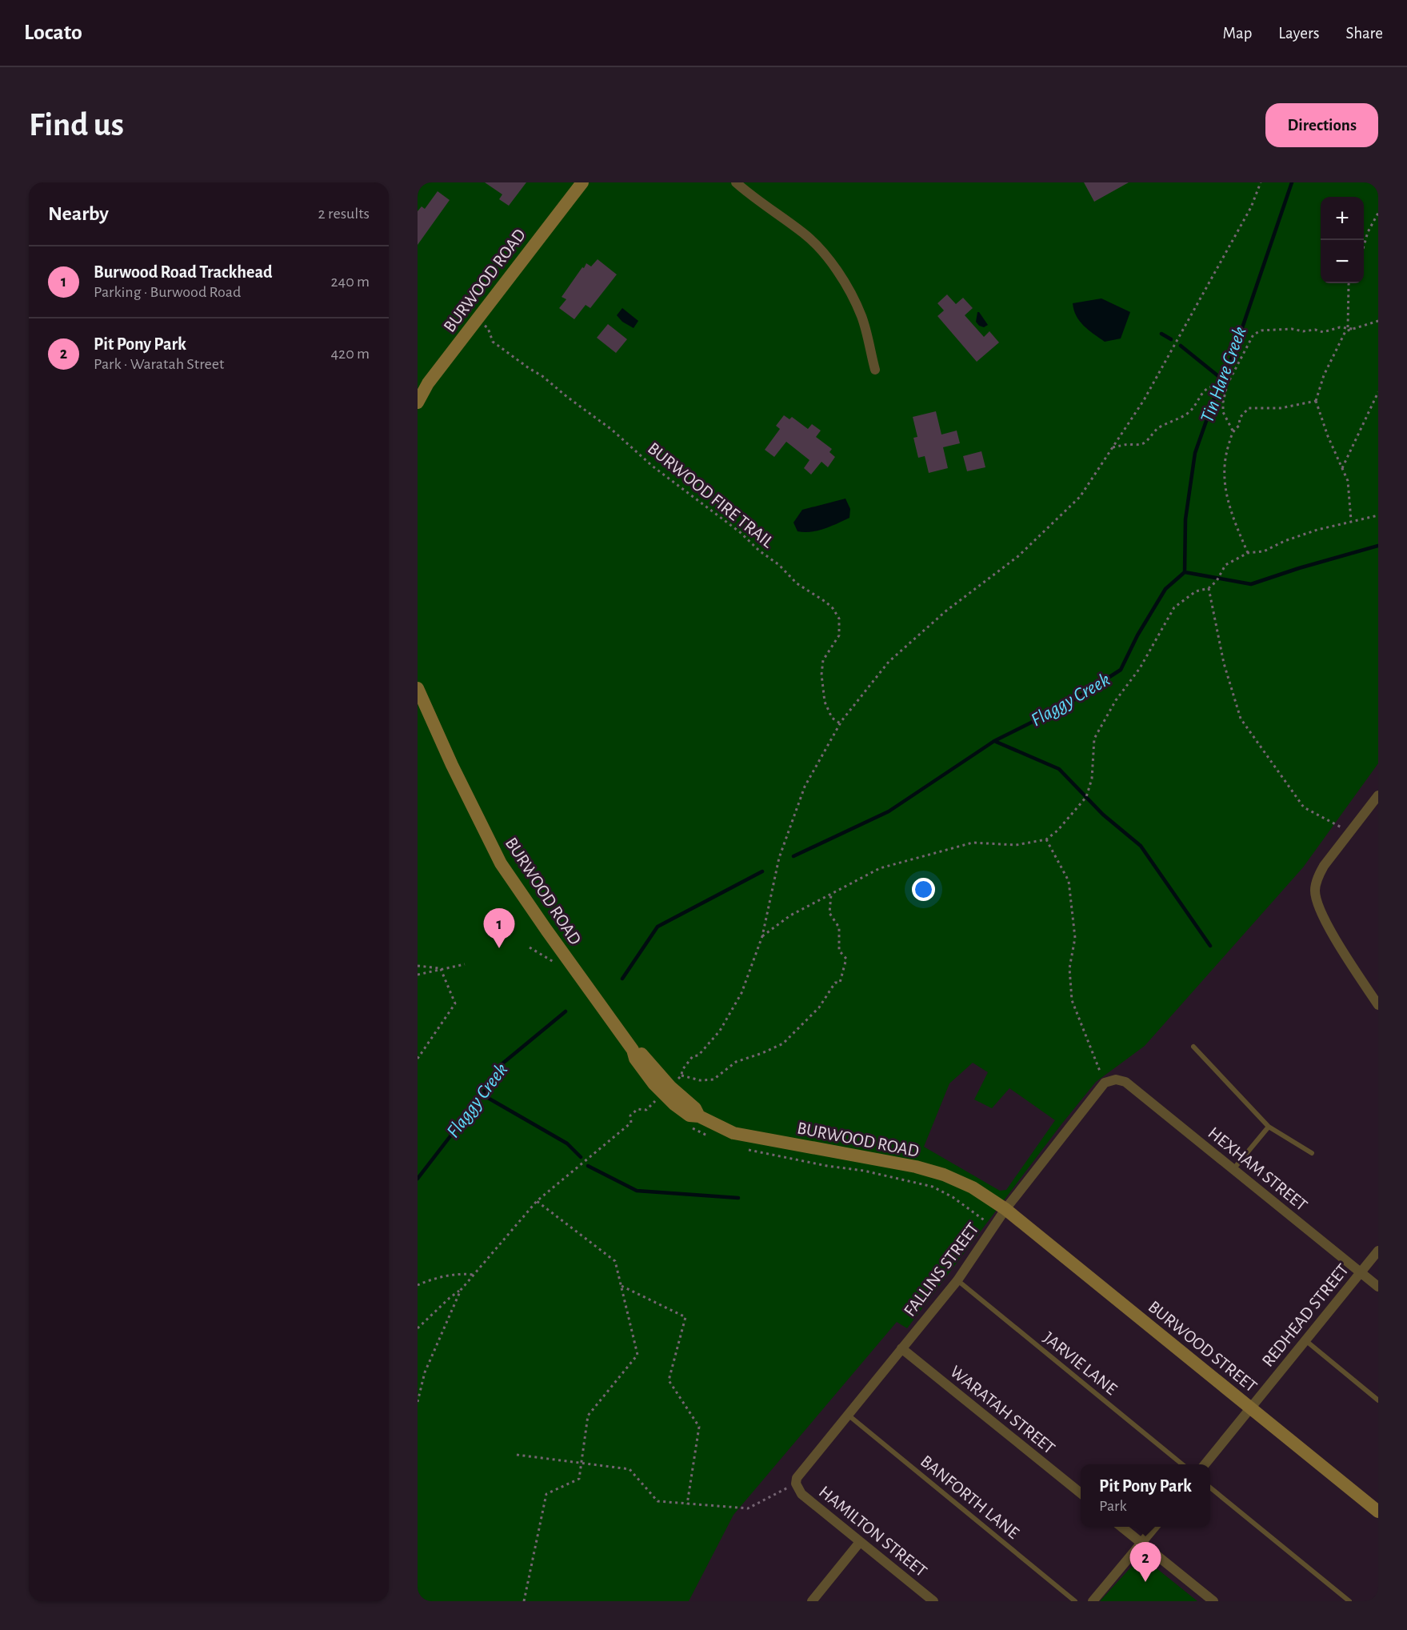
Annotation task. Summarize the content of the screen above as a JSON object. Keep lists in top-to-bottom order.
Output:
{
  "streets": {
    "main road": ["BURWOOD ROAD", "BURWOOD STREET"],
    "street": [
      "HEXHAM STREET",
      "FALLINS STREET",
      "REDHEAD STREET",
      "WARATAH STREET",
      "HAMILTON STREET"
    ],
    "lane": ["JARVIE LANE", "BANFORTH LANE"],
    "path": ["BURWOOD FIRE TRAIL"]
  },
  "crossings": [
    ["BURWOOD ROAD", "BURWOOD FIRE TRAIL"],
    ["BURWOOD ROAD", "FALLINS STREET"],
    ["BURWOOD ROAD", "BURWOOD STREET"],
    ["HEXHAM STREET", "FALLINS STREET"],
    ["HEXHAM STREET", "REDHEAD STREET"],
    ["FALLINS STREET", "BURWOOD STREET"],
    ["FALLINS STREET", "JARVIE LANE"],
    ["FALLINS STREET", "WARATAH STREET"],
    ["FALLINS STREET", "BANFORTH LANE"],
    ["FALLINS STREET", "HAMILTON STREET"],
    ["REDHEAD STREET", "BURWOOD STREET"]
  ],
  "water": ["Tin Hare Creek", "Flaggy Creek"],
  "page": {
    "header": "Locato",
    "nav": ["Map", "Layers", "Share"],
    "buttons": "Directions",
    "title": "Find us",
    "heading": ["Nearby", "2 results"],
    "map_buttons": ["+", "−"],
    "list": [
      {
        "mark": "1",
        "name": "Burwood Road Trackhead",
        "note": "Parking · Burwood Road",
        "value": "240 m"
      },
      {
        "mark": "2",
        "name": "Pit Pony Park",
        "note": "Park · Waratah Street",
        "value": "420 m"
      }
    ],
    "pins": ["1", "2"],
    "popup": ["Pit Pony Park", "Park"]
  }
}
